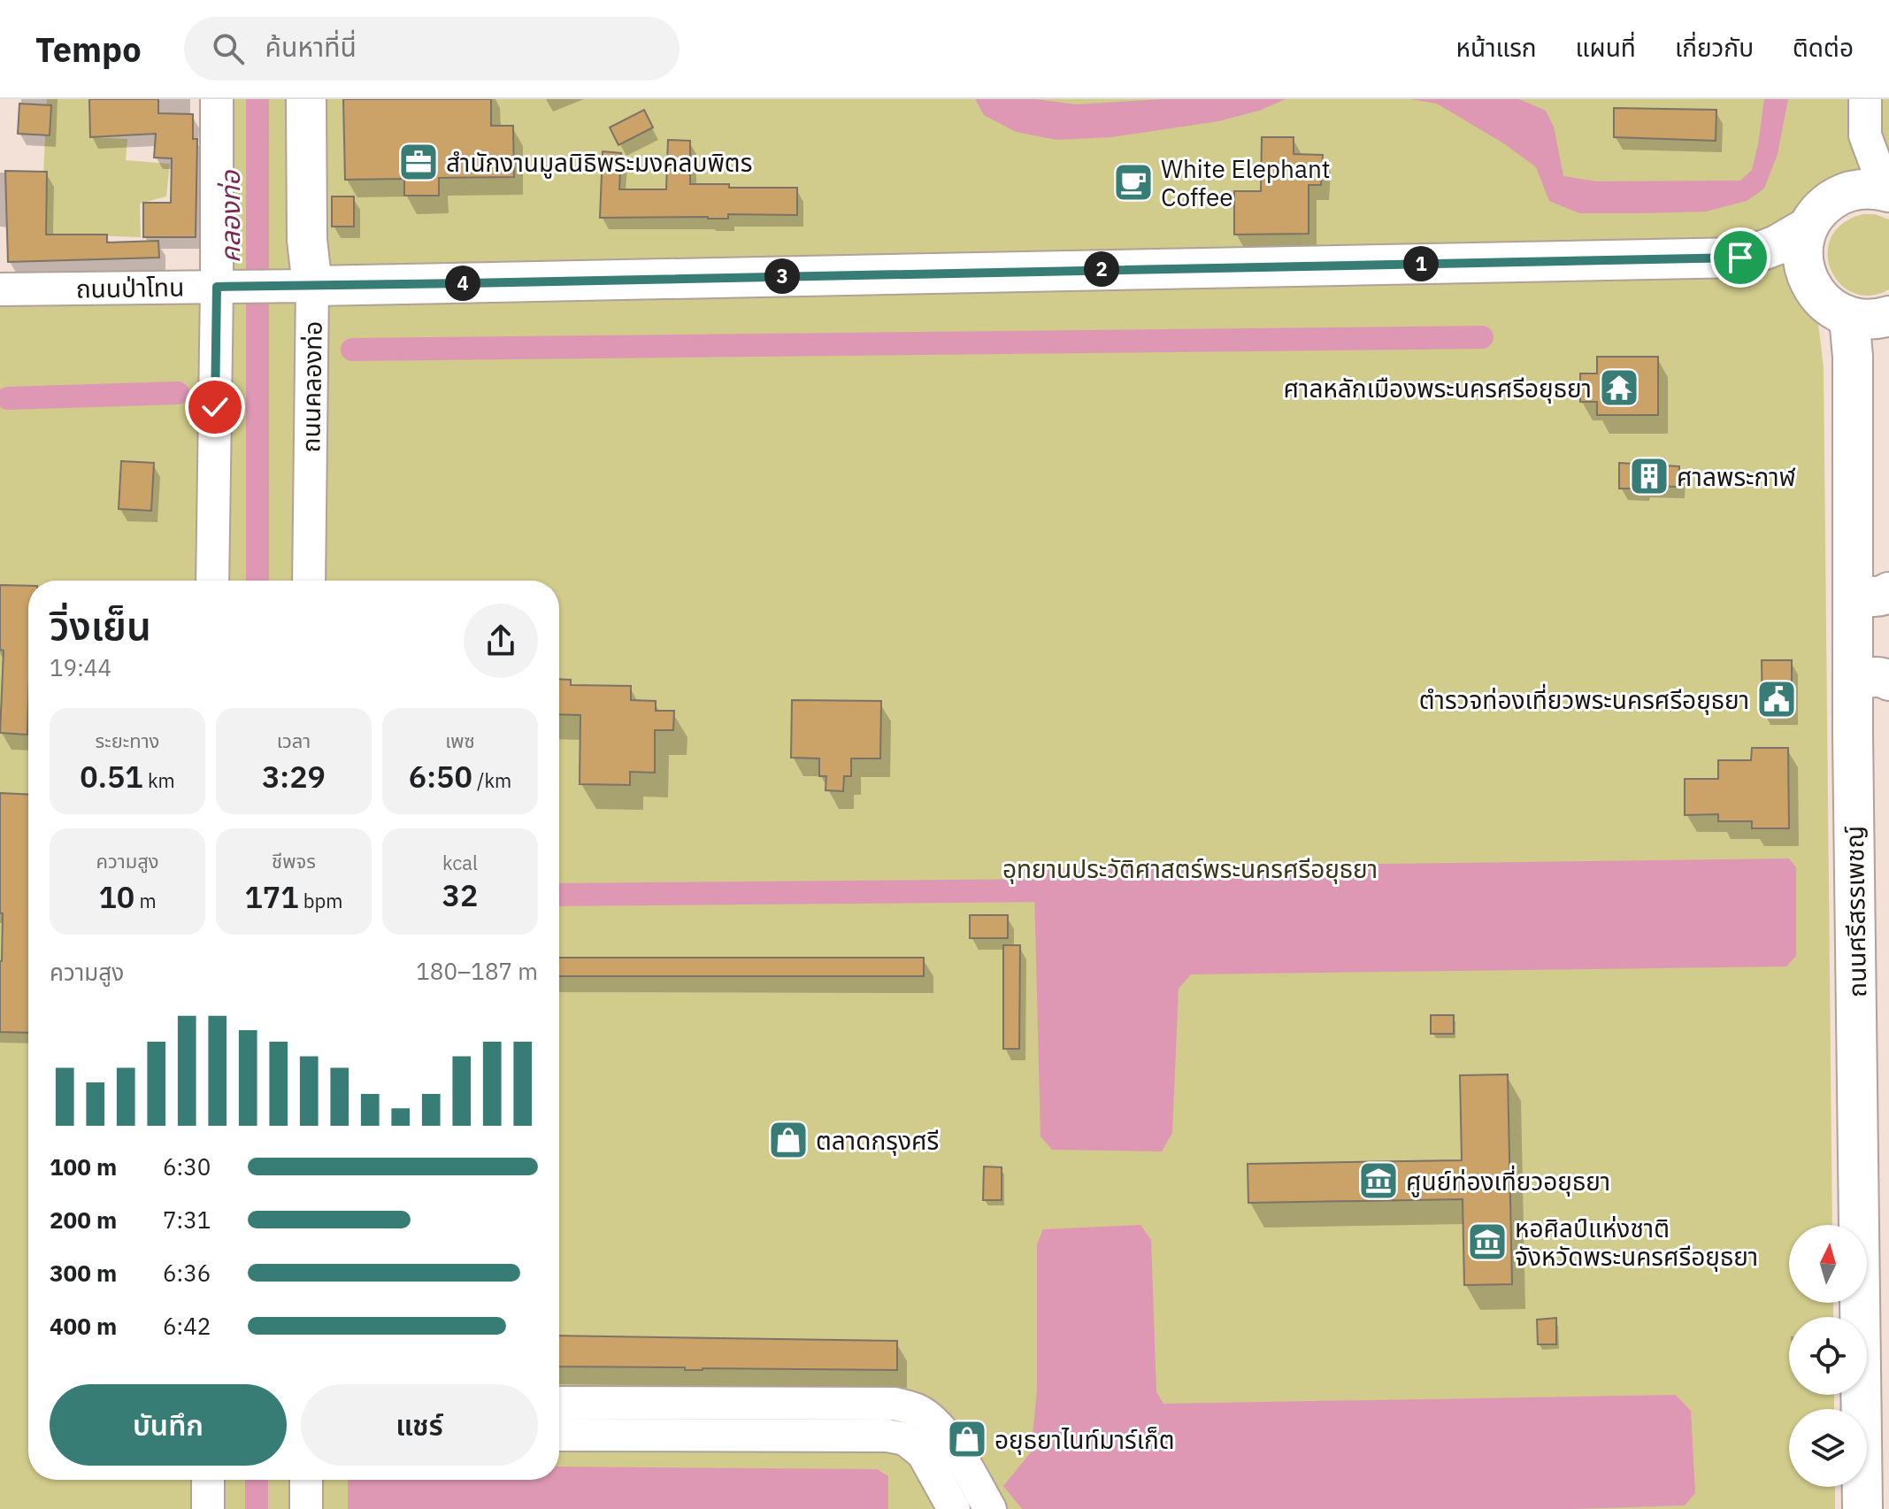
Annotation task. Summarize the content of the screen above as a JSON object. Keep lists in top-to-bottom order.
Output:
{
  "streets": {
    "main road": ["ถนนป่าโทน", "ถนนคลองท่อ", "ถนนศรีสรรเพชญ์"]
  },
  "crossings": [
    ["ถนนป่าโทน", "ถนนคลองท่อ"]
  ],
  "water": ["คลองท่อ"],
  "parks": ["อุทยานประวัติศาสตร์พระนครศรีอยุธยา"],
  "places": {
    "office": ["สำนักงานมูลนิธิพระมงคลบพิตร"],
    "cafe": ["White Elephant Coffee"],
    "temple": ["ศาลหลักเมืองพระนครศรีอยุธยา"],
    "building": ["ศาลพระกาฬ"],
    "public building": ["ตำรวจท่องเที่ยวพระนครศรีอยุธยา"],
    "shop": ["ตลาดกรุงศรี", "อยุธยาไนท์มาร์เก็ต"],
    "museum": ["ศูนย์ท่องเที่ยวอยุธยา", "หอศิลป์แห่งชาติ จังหวัดพระนครศรีอยุธยา"]
  },
  "north": "top",
  "page": {
    "header": "Tempo",
    "search": "ค้นหาที่นี่",
    "nav": [
      "หน้าแรก",
      "แผนที่",
      "เกี่ยวกับ",
      "ติดต่อ"
    ],
    "pins": [
      "1",
      "2",
      "3",
      "4"
    ],
    "heading": ["วิ่งเย็น", "19:44"],
    "stats": [
      ["ระยะทาง", "0.51 km"],
      ["เวลา", "3:29"],
      ["เพซ", "6:50 /km"],
      ["ความสูง", "10 m"],
      ["ชีพจร", "171 bpm"],
      ["kcal", "32"]
    ],
    "chart": ["ความสูง", "180–187 m"],
    "list": [
      {
        "name": "100 m",
        "note": "6:30"
      },
      {
        "name": "200 m",
        "note": "7:31"
      },
      {
        "name": "300 m",
        "note": "6:36"
      },
      {
        "name": "400 m",
        "note": "6:42"
      }
    ],
    "buttons": ["บันทึก", "แชร์"]
  }
}
